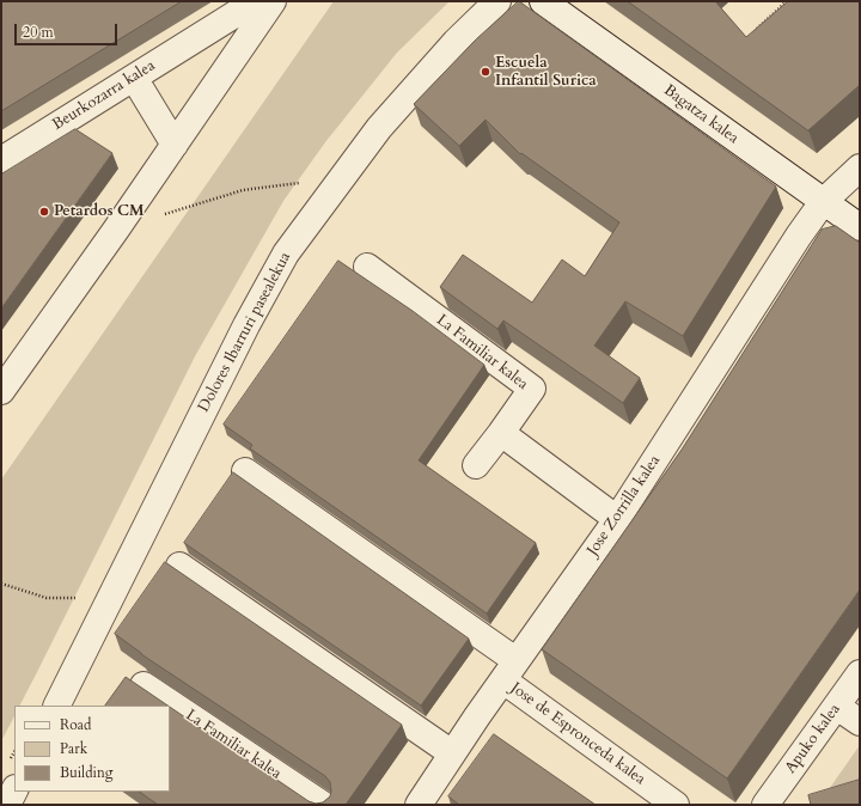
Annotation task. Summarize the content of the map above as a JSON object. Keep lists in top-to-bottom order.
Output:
{
  "streets": {
    "street": [
      "Beurkozarra kalea",
      "Bagatza kalea",
      "Dolores Ibarruri pasealekua",
      "La Familiar kalea",
      "Jose Zorrilla kalea",
      "Jose de Espronceda kalea",
      "Apuko kalea"
    ]
  },
  "crossings": [
    ["Bagatza kalea", "Jose Zorrilla kalea"],
    ["Jose Zorrilla kalea", "Jose de Espronceda kalea"]
  ],
  "places": ["Escuela Infantil Surica", "Petardos CM"],
  "legend": ["Road", "Park", "Building"],
  "scale_bar": "20 m"
}
